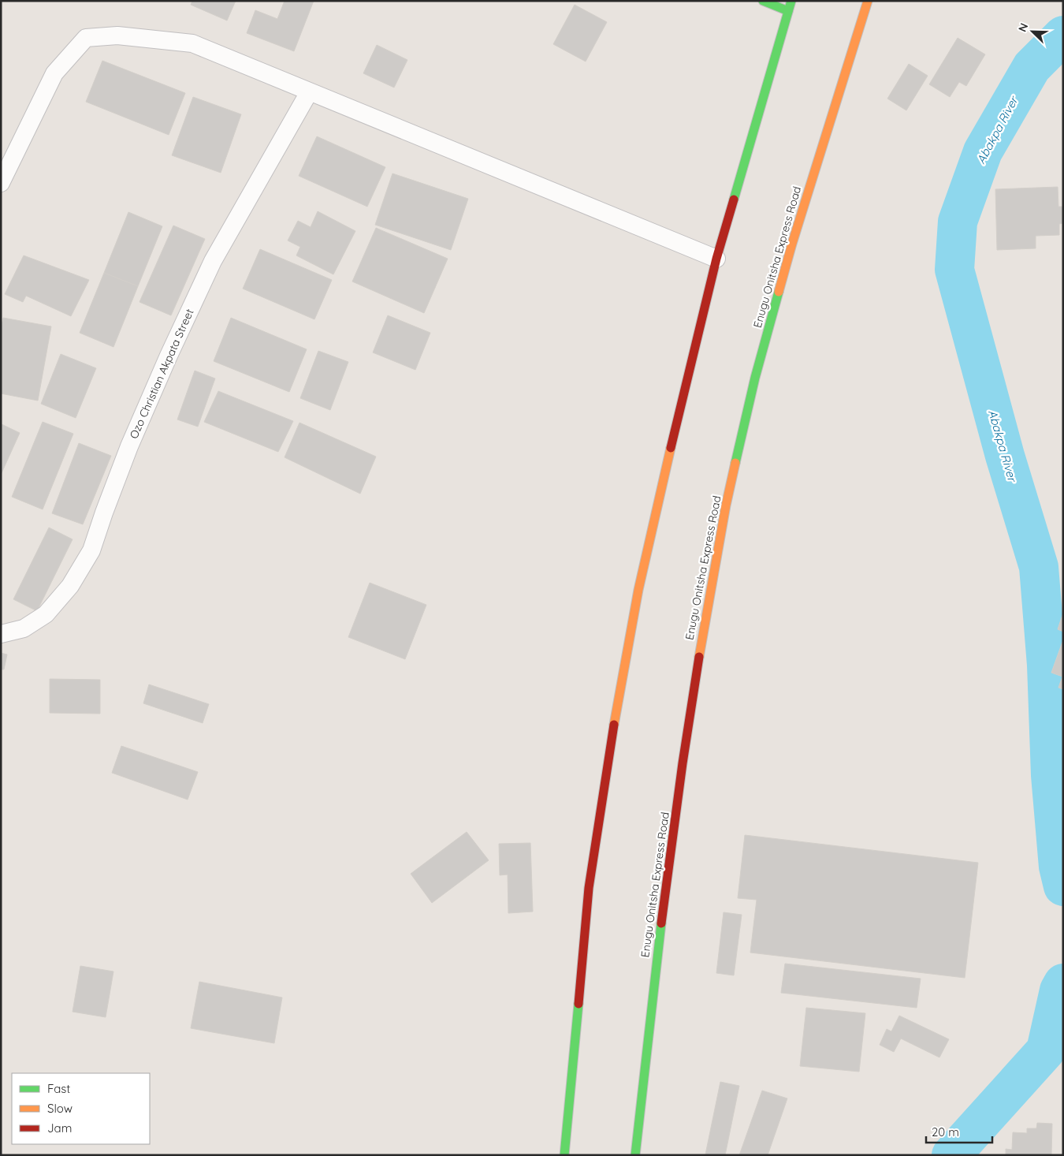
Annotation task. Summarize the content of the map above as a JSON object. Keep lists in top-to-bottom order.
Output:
{
  "streets": {
    "main road": ["Enugu Onitsha Express Road"],
    "street": ["Ozo Christian Akpata Street"]
  },
  "water": ["Abakpa River"],
  "legend": ["Fast", "Slow", "Jam"],
  "scale_bar": "20 m",
  "north": "top left"
}
